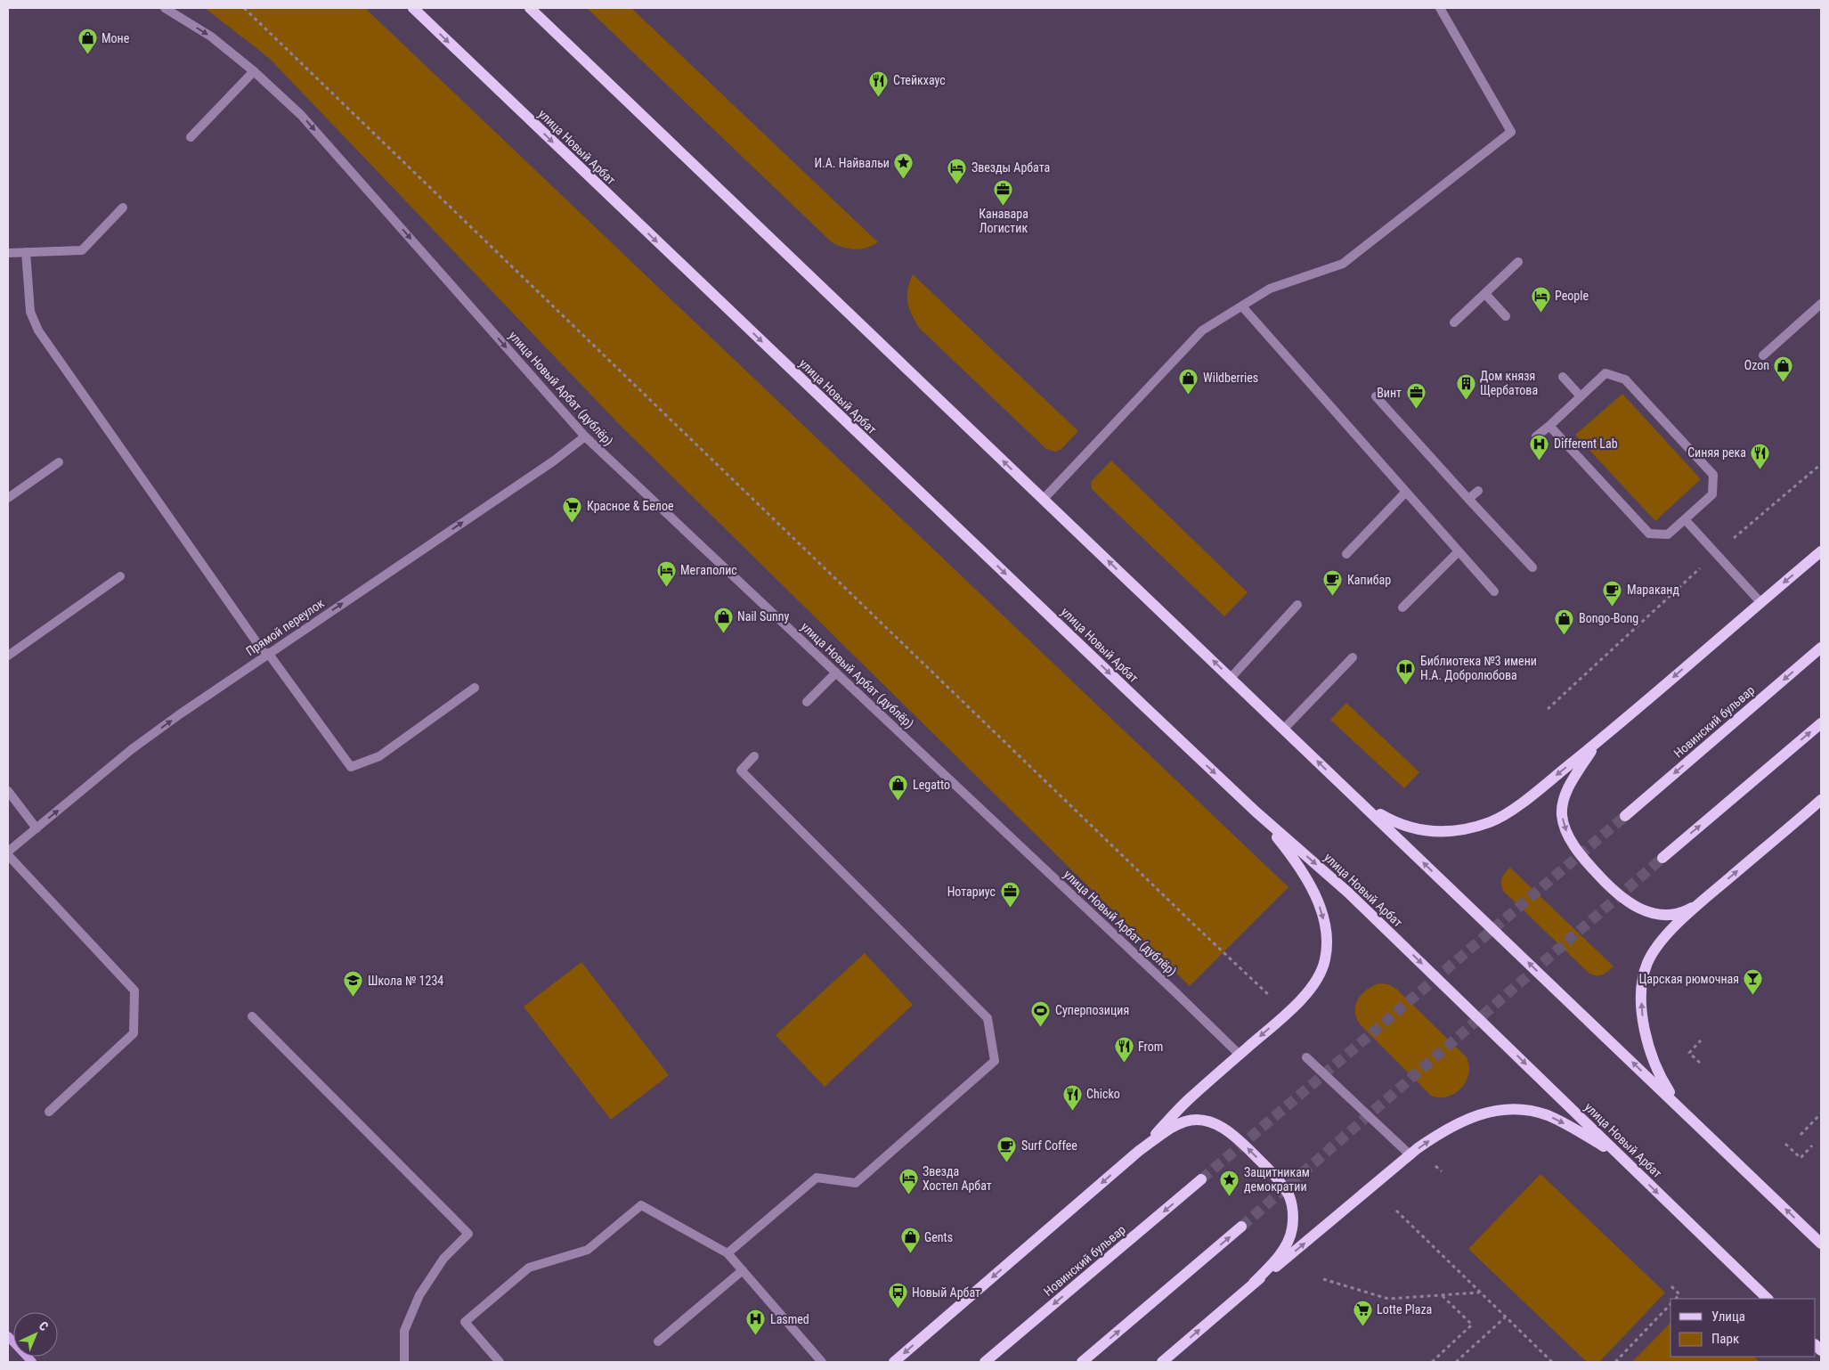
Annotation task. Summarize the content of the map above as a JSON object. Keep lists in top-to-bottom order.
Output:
{
  "streets": {
    "main road": ["улица Новый Арбат", "Новинский бульвар"],
    "street": ["улица Новый Арбат (дублёр)", "Прямой переулок"]
  },
  "crossings": [
    ["улица Новый Арбат (дублёр)", "Прямой переулок"]
  ],
  "one_way": ["улица Новый Арбат (дублёр)", "Прямой переулок"],
  "places": {
    "shop": [
      "Моне",
      "Ozon",
      "Wildberries",
      "Nail Sunny",
      "Bongo-Bong",
      "Legatto",
      "Gents"
    ],
    "restaurant": [
      "Стейкхаус",
      "Синяя река",
      "From",
      "Chicko"
    ],
    "place": ["И.А. Найвальи", "Защитникам демократии"],
    "hotel": [
      "Звезды Арбата",
      "People",
      "Мегаполис",
      "Звезда Хостел Арбат"
    ],
    "office": ["Канавара Логистик", "Винт", "Нотариус"],
    "building": ["Дом князя Щербатова"],
    "hospital": ["Different Lab", "Lasmed"],
    "supermarket": ["Красное & Белое", "Lotte Plaza"],
    "cafe": ["Капибар", "Мараканд", "Surf Coffee"],
    "library": ["Библиотека №3 имени Н.А. Добролюбова"],
    "bar": ["Царская рюмочная"],
    "school or university": ["Школа № 1234"],
    "sports": ["Суперпозиция"],
    "bus stop": ["Новый Арбат"]
  },
  "legend": ["Улица", "Парк"],
  "north": "top right"
}
